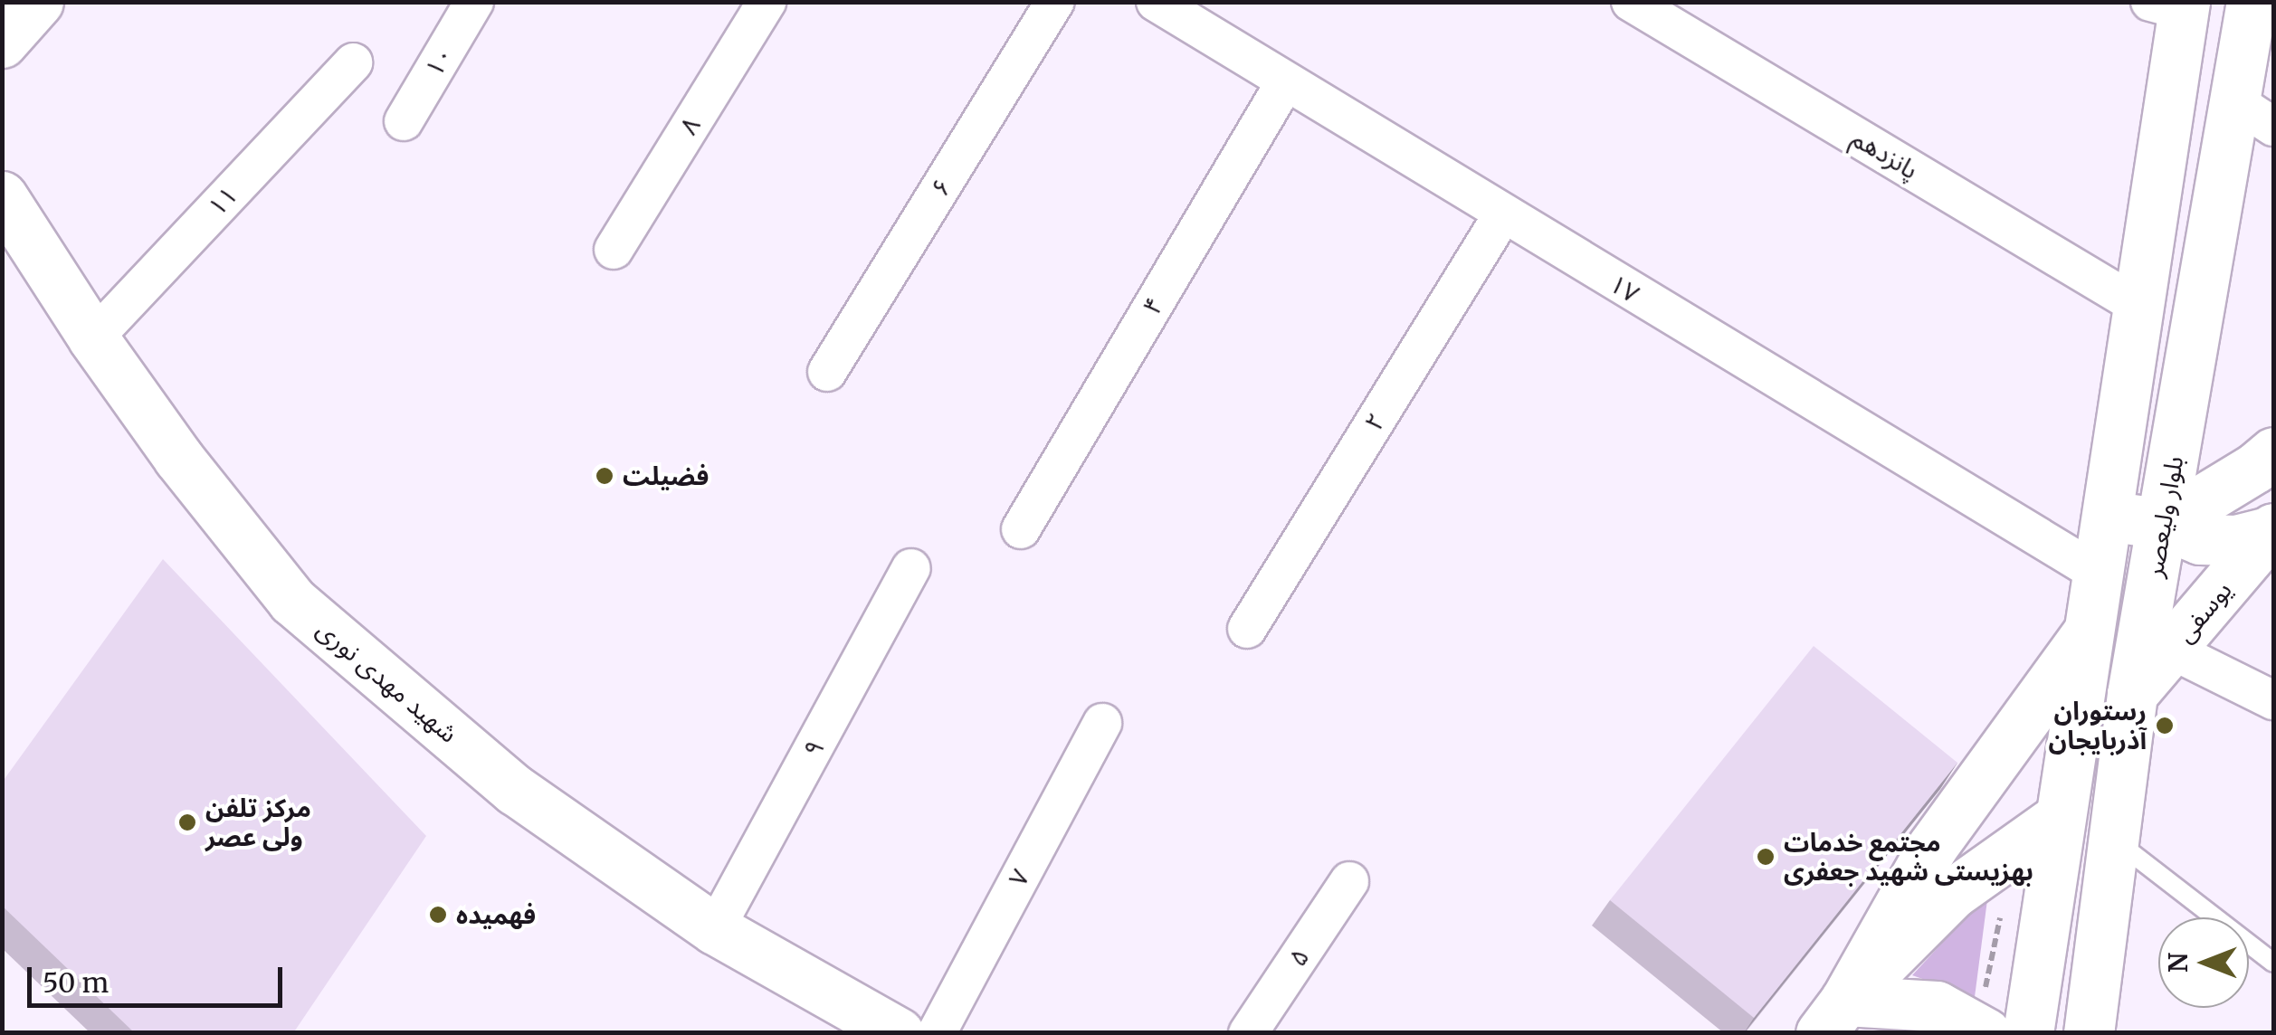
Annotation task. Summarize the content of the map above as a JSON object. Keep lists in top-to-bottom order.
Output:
{
  "streets": {
    "main road": ["بلوار ولیعصر", "یوسفی", "شهید مهدی نوری"],
    "street": [
      "۱۰",
      "۸",
      "پانزدهم",
      "۶",
      "۱۱",
      "۱۷",
      "۴",
      "۲",
      "۹",
      "۷",
      "۵"
    ]
  },
  "crossings": [
    ["۱۱", "شهید مهدی نوری"],
    ["۱۷", "۴"],
    ["۱۷", "۲"],
    ["بلوار ولیعصر", "یوسفی"],
    ["شهید مهدی نوری", "۹"]
  ],
  "places": [
    "فضیلت",
    "رستوران آذربایجان",
    "مرکز تلفن ولی عصر",
    "مجتمع خدمات بهزیستی شهید جعفری",
    "فهمیده"
  ],
  "scale_bar": "50 m",
  "north": "left"
}
